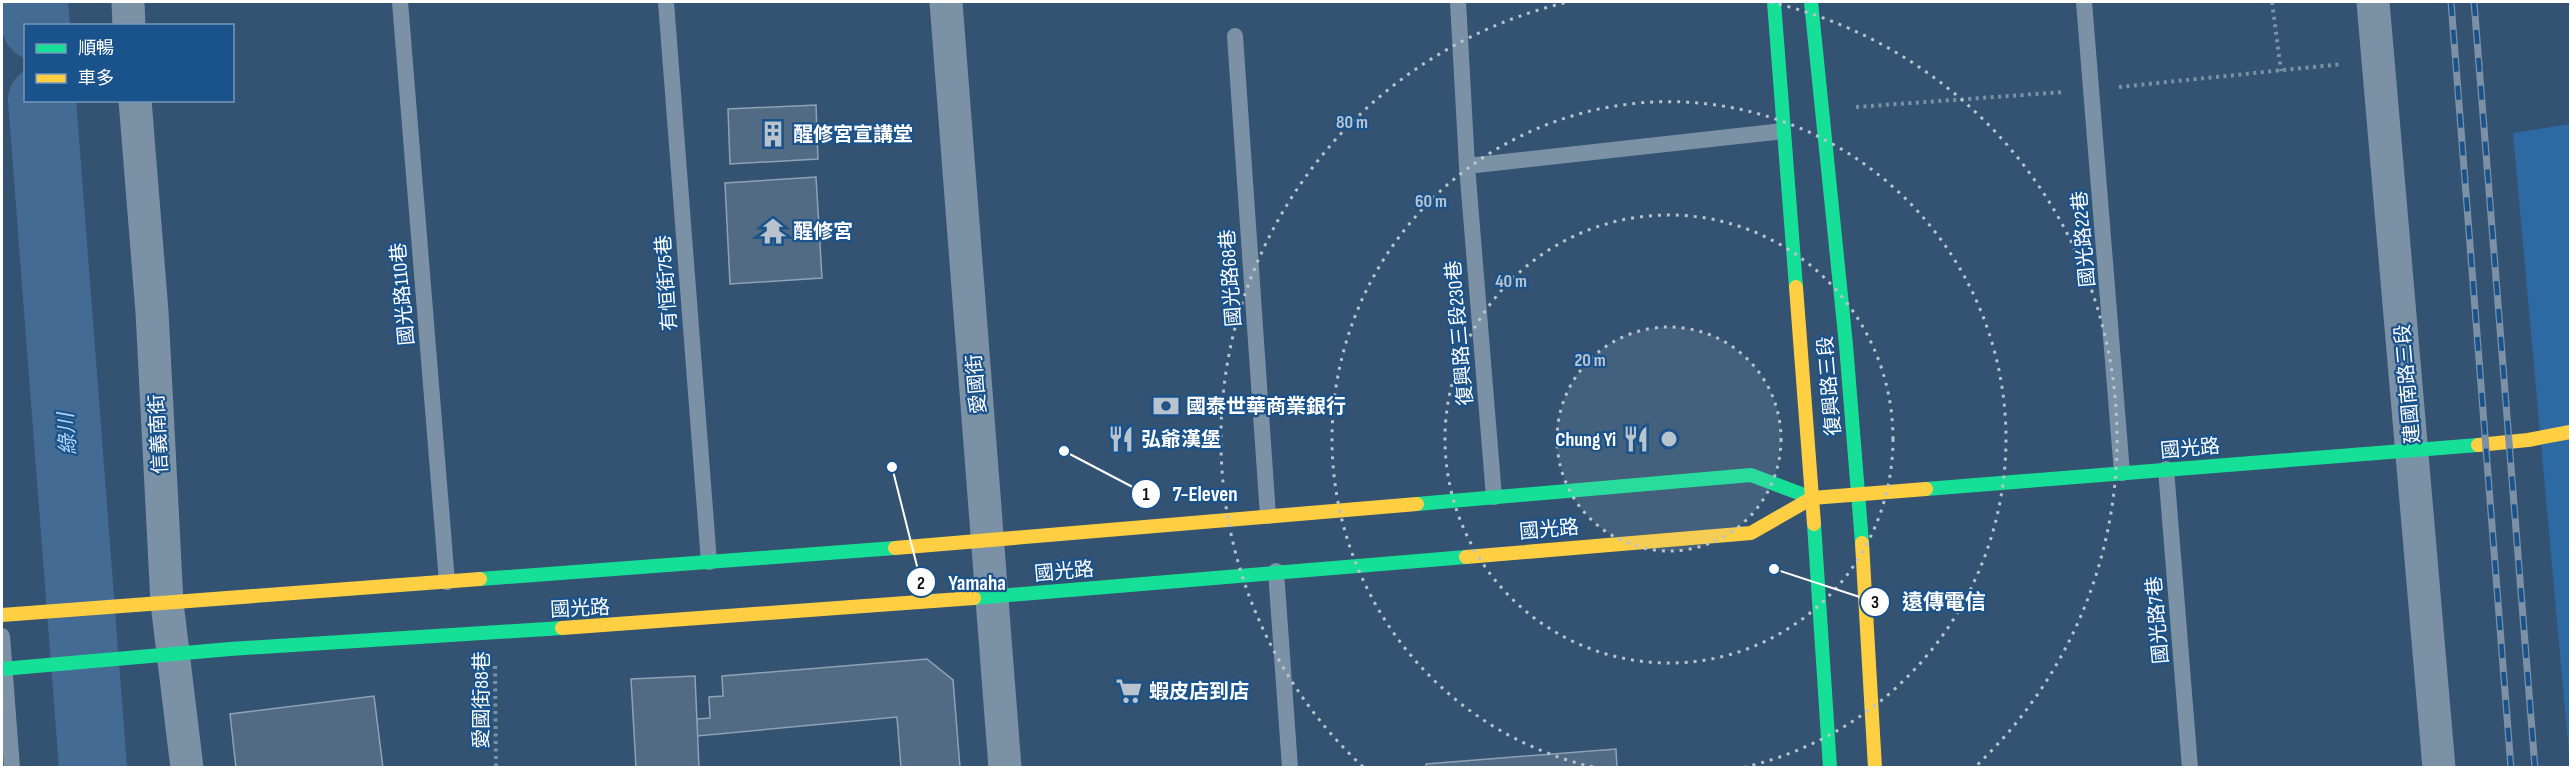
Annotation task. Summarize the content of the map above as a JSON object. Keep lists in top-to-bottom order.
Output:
{
  "streets": {
    "main road": ["復興路三段", "國光路"],
    "street": ["愛國街", "建國南路三段", "信義南街"],
    "lane": [
      "國光路22巷",
      "國光路68巷",
      "有恒街75巷",
      "國光路110巷",
      "復興路三段230巷",
      "國光路7巷"
    ],
    "path": ["愛國街88巷"]
  },
  "crossings": [
    ["國光路22巷", "國光路"],
    ["國光路68巷", "國光路"],
    ["有恒街75巷", "國光路"],
    ["國光路110巷", "國光路"],
    ["復興路三段230巷", "國光路"],
    ["愛國街", "國光路"],
    ["建國南路三段", "國光路"],
    ["復興路三段", "國光路"],
    ["信義南街", "國光路"],
    ["國光路", "國光路7巷"],
    ["國光路", "愛國街88巷"]
  ],
  "water": ["綠川"],
  "places": {
    "building": ["醒修宮宣講堂"],
    "temple": ["醒修宮"],
    "bank": ["國泰世華商業銀行"],
    "restaurant": ["弘爺漢堡", "Chung Yi"],
    "other": ["7-Eleven", "Yamaha", "遠傳電信"],
    "supermarket": ["蝦皮店到店"]
  },
  "legend": ["順暢", "車多"],
  "rings": [
    "80 m",
    "60 m",
    "40 m",
    "20 m"
  ]
}
